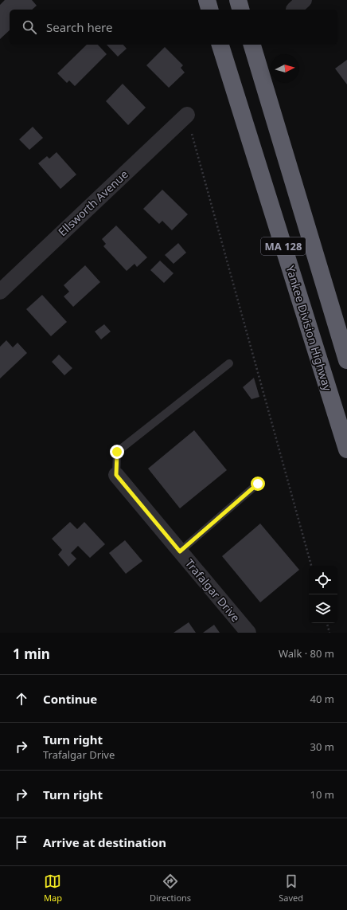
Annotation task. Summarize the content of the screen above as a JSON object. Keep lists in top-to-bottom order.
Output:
{
  "streets": {
    "highway": ["MA 128", "Yankee Division Highway"],
    "street": ["Ellsworth Avenue", "Trafalgar Drive"]
  },
  "north": "right",
  "page": {
    "search": "Search here",
    "heading": ["1 min", "Walk · 80 m"],
    "list": [
      ["Continue", "40 m"],
      ["Turn right", "Trafalgar Drive", "30 m"],
      ["Turn right", "10 m"],
      "Arrive at destination"
    ],
    "nav": ["Map", "Directions", "Saved"]
  }
}
